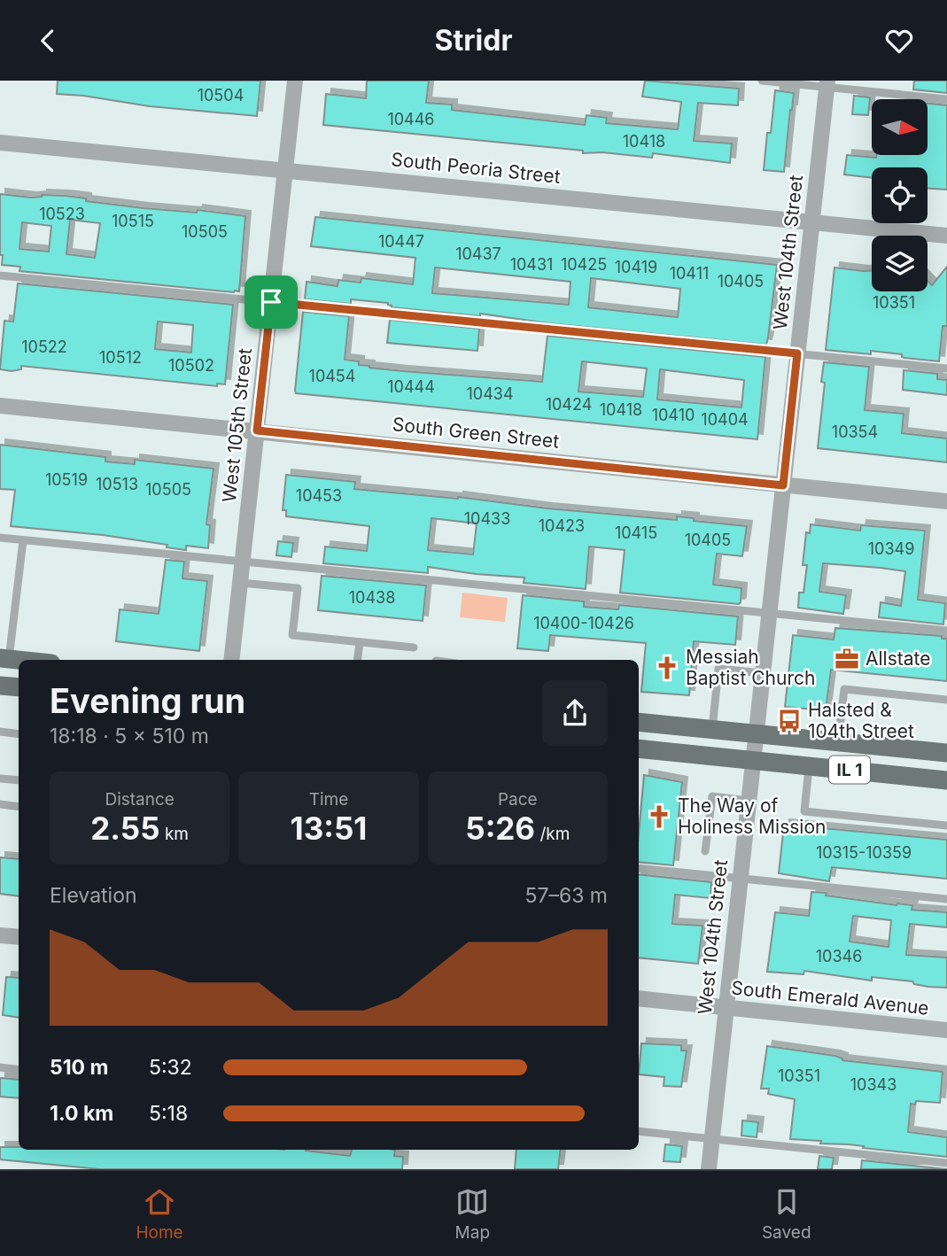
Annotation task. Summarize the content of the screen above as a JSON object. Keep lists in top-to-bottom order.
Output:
{
  "streets": {
    "main road": ["IL 1"],
    "street": [
      "South Peoria Street",
      "West 104th Street",
      "West 105th Street",
      "South Green Street",
      "South Emerald Avenue"
    ]
  },
  "crossings": [
    ["South Peoria Street", "West 104th Street"],
    ["South Peoria Street", "West 105th Street"],
    ["West 104th Street", "South Green Street"],
    ["West 104th Street", "IL 1"],
    ["West 104th Street", "South Emerald Avenue"],
    ["West 105th Street", "South Green Street"]
  ],
  "places": {
    "office": ["Allstate"],
    "church": ["Messiah Baptist Church", "The Way of Holiness Mission"],
    "bus stop": ["Halsted & 104th Street"]
  },
  "house_numbers": [
    "10504",
    "10446",
    "10418",
    "10523",
    "10515",
    "10505",
    "10447",
    "10437",
    "10431",
    "10425",
    "10419",
    "10411",
    "10405",
    "10351",
    "10522",
    "10512",
    "10502",
    "10454",
    "10444",
    "10434",
    "10424",
    "10418",
    "10410",
    "10404",
    "10354",
    "10519",
    "10513",
    "10505",
    "10453",
    "10433",
    "10423",
    "10415",
    "10405",
    "10349",
    "10438",
    "10400-10426",
    "10315-10359",
    "10346",
    "10351",
    "10343"
  ],
  "north": "right",
  "page": {
    "header": "Stridr",
    "heading": ["Evening run", "18:18 · 5 × 510 m"],
    "stats": [
      ["Distance", "2.55 km"],
      ["Time", "13:51"],
      ["Pace", "5:26 /km"]
    ],
    "chart": ["Elevation", "57–63 m"],
    "list": [
      {
        "name": "510 m",
        "note": "5:32"
      },
      {
        "name": "1.0 km",
        "note": "5:18"
      }
    ],
    "tabs": ["Home", "Map", "Saved"]
  }
}
